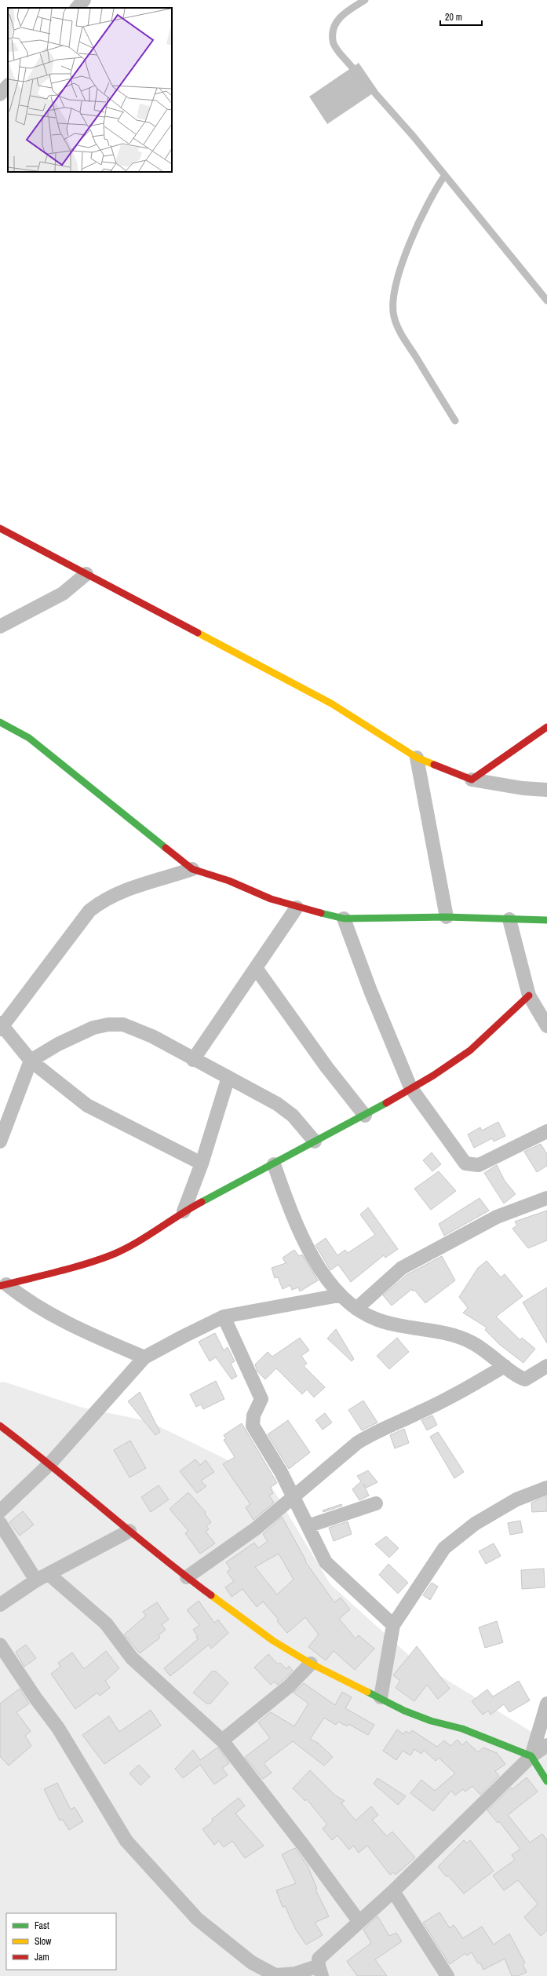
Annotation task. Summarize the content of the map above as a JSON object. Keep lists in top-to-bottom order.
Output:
{
  "legend": ["Fast", "Slow", "Jam"],
  "scale_bar": "20 m"
}
